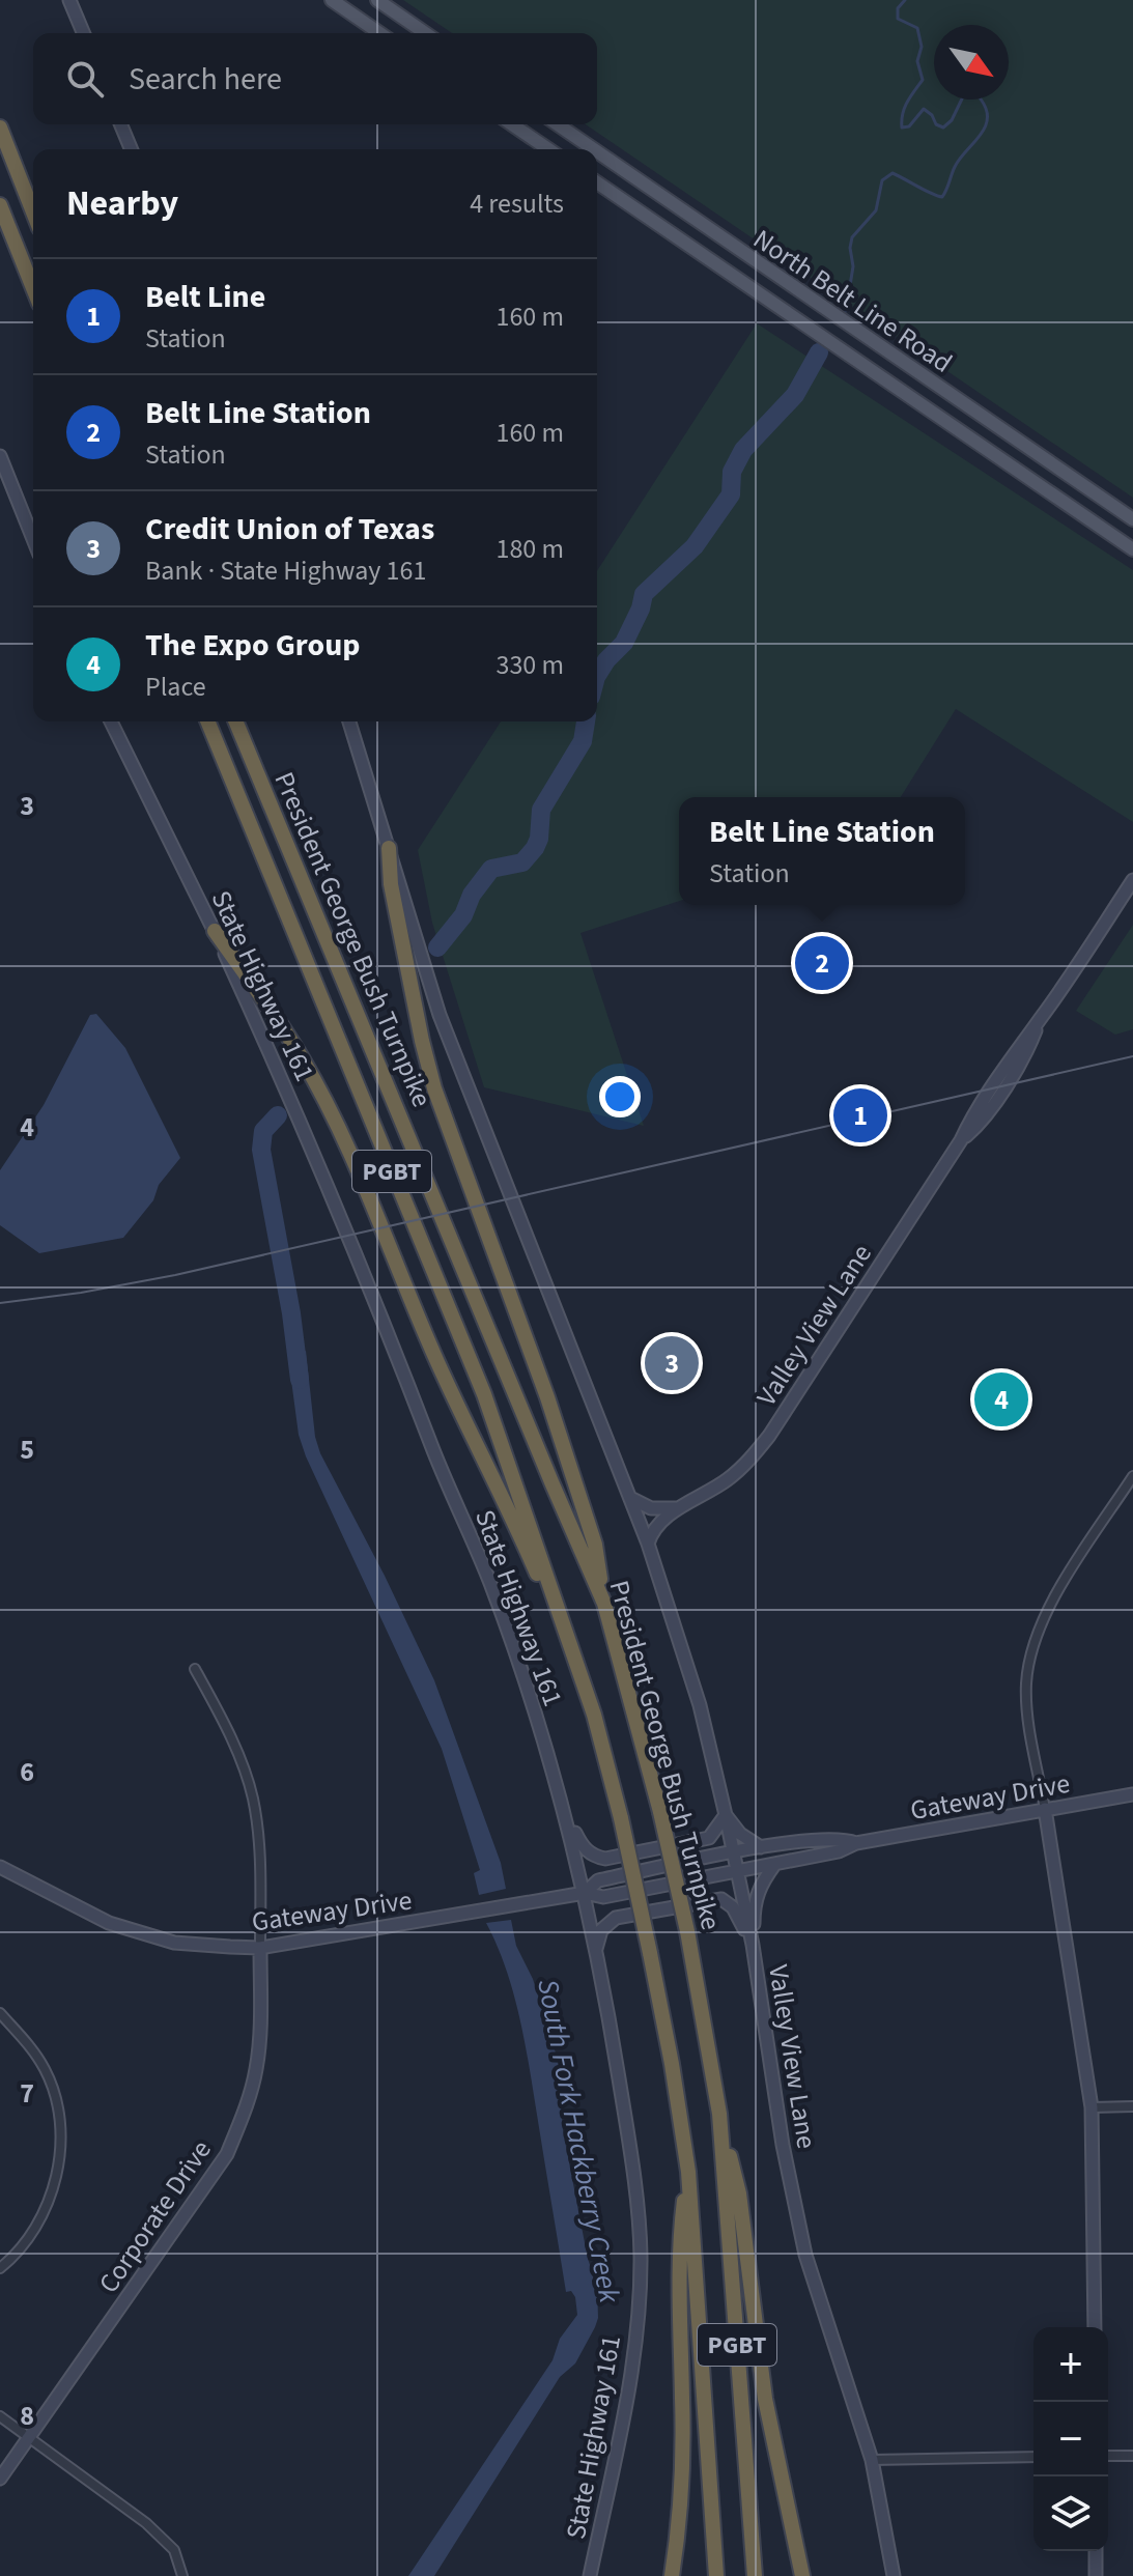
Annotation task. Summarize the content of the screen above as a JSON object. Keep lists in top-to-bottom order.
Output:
{
  "streets": {
    "highway": ["President George Bush Turnpike", "PGBT"],
    "main road": [
      "North Belt Line Road",
      "State Highway 161",
      "Valley View Lane",
      "Gateway Drive",
      "Corporate Drive"
    ]
  },
  "crossings": [
    ["State Highway 161", "Gateway Drive"],
    ["Valley View Lane", "Gateway Drive"],
    ["Gateway Drive", "Corporate Drive"]
  ],
  "water": ["South Fork Hackberry Creek"],
  "north": "bottom right",
  "page": {
    "search": "Search here",
    "heading": ["Nearby", "4 results"],
    "list": [
      {
        "mark": "1",
        "name": "Belt Line",
        "note": "Station",
        "value": "160 m"
      },
      {
        "mark": "2",
        "name": "Belt Line Station",
        "note": "Station",
        "value": "160 m"
      },
      {
        "mark": "3",
        "name": "Credit Union of Texas",
        "note": "Bank · State Highway 161",
        "value": "180 m"
      },
      {
        "mark": "4",
        "name": "The Expo Group",
        "note": "Place",
        "value": "330 m"
      }
    ],
    "popup": ["Belt Line Station", "Station"],
    "pins": [
      "2",
      "1",
      "3",
      "4"
    ],
    "map_buttons": ["+", "−"]
  },
  "grid": {
    "rows": [
      "3",
      "4",
      "5",
      "6",
      "7",
      "8"
    ]
  }
}
